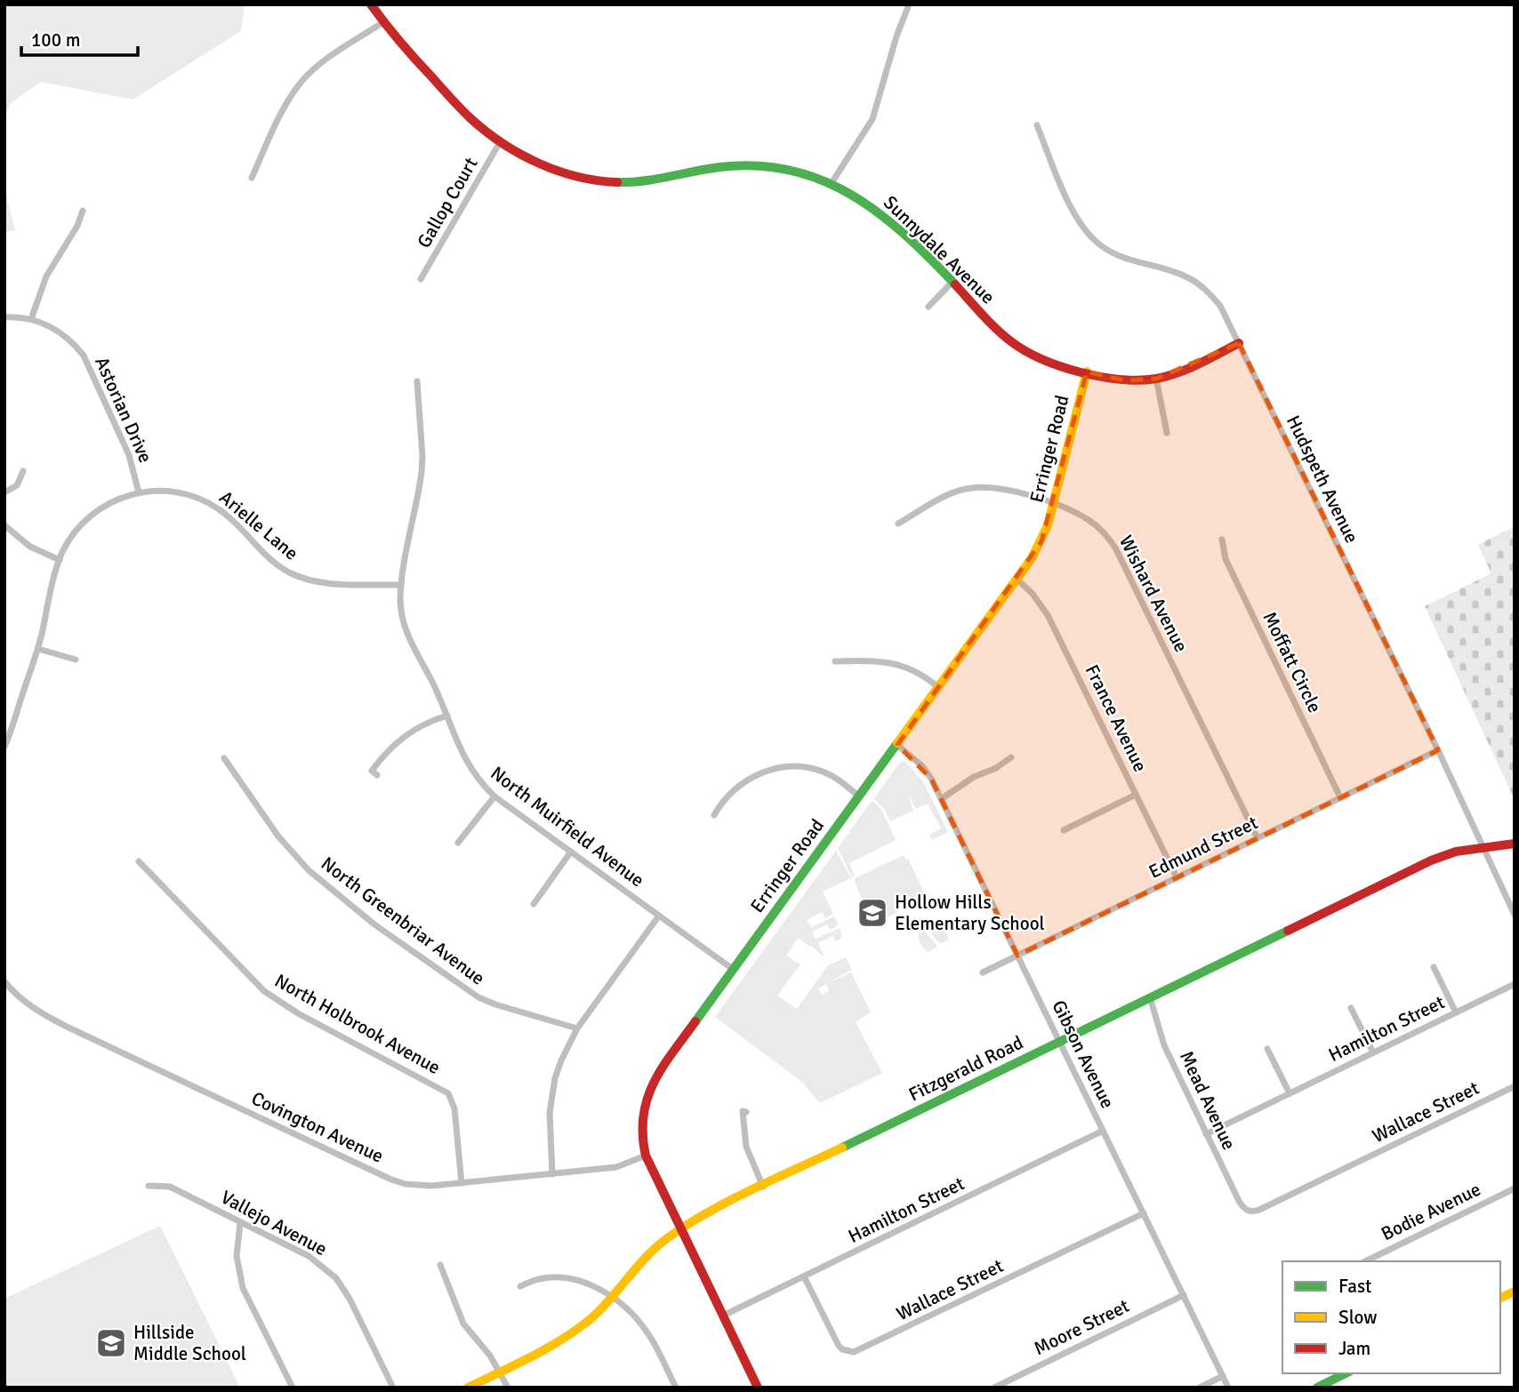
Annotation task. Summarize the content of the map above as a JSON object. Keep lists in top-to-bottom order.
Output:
{
  "streets": {
    "street": [
      "Gallop Court",
      "Sunnydale Avenue",
      "Astorian Drive",
      "Erringer Road",
      "Hudspeth Avenue",
      "Arielle Lane",
      "Wishard Avenue",
      "Moffatt Circle",
      "France Avenue",
      "North Muirfield Avenue",
      "Edmund Street",
      "North Greenbriar Avenue",
      "North Holbrook Avenue",
      "Hamilton Street",
      "Gibson Avenue",
      "Fitzgerald Road",
      "Mead Avenue",
      "Wallace Street",
      "Covington Avenue",
      "Bodie Avenue",
      "Vallejo Avenue",
      "Moore Street"
    ]
  },
  "crossings": [
    ["Gallop Court", "Sunnydale Avenue"],
    ["Sunnydale Avenue", "Erringer Road"],
    ["Sunnydale Avenue", "Hudspeth Avenue"],
    ["Astorian Drive", "Arielle Lane"],
    ["Erringer Road", "Wishard Avenue"],
    ["Erringer Road", "France Avenue"],
    ["Erringer Road", "North Muirfield Avenue"],
    ["Erringer Road", "Hamilton Street"],
    ["Erringer Road", "Gibson Avenue"],
    ["Erringer Road", "Fitzgerald Road"],
    ["Erringer Road", "Covington Avenue"],
    ["Hudspeth Avenue", "Edmund Street"],
    ["Hudspeth Avenue", "Fitzgerald Road"],
    ["Arielle Lane", "North Muirfield Avenue"],
    ["Wishard Avenue", "Edmund Street"],
    ["Moffatt Circle", "Edmund Street"],
    ["France Avenue", "Edmund Street"],
    ["Edmund Street", "Gibson Avenue"],
    ["North Holbrook Avenue", "Covington Avenue"],
    ["Hamilton Street", "Gibson Avenue"],
    ["Hamilton Street", "Mead Avenue"],
    ["Hamilton Street", "Wallace Street"],
    ["Gibson Avenue", "Fitzgerald Road"],
    ["Gibson Avenue", "Wallace Street"],
    ["Gibson Avenue", "Moore Street"],
    ["Fitzgerald Road", "Mead Avenue"],
    ["Mead Avenue", "Wallace Street"]
  ],
  "places": {
    "school or university": ["Hollow Hills Elementary School", "Hillside Middle School"]
  },
  "legend": ["Fast", "Slow", "Jam"],
  "scale_bar": "100 m"
}
